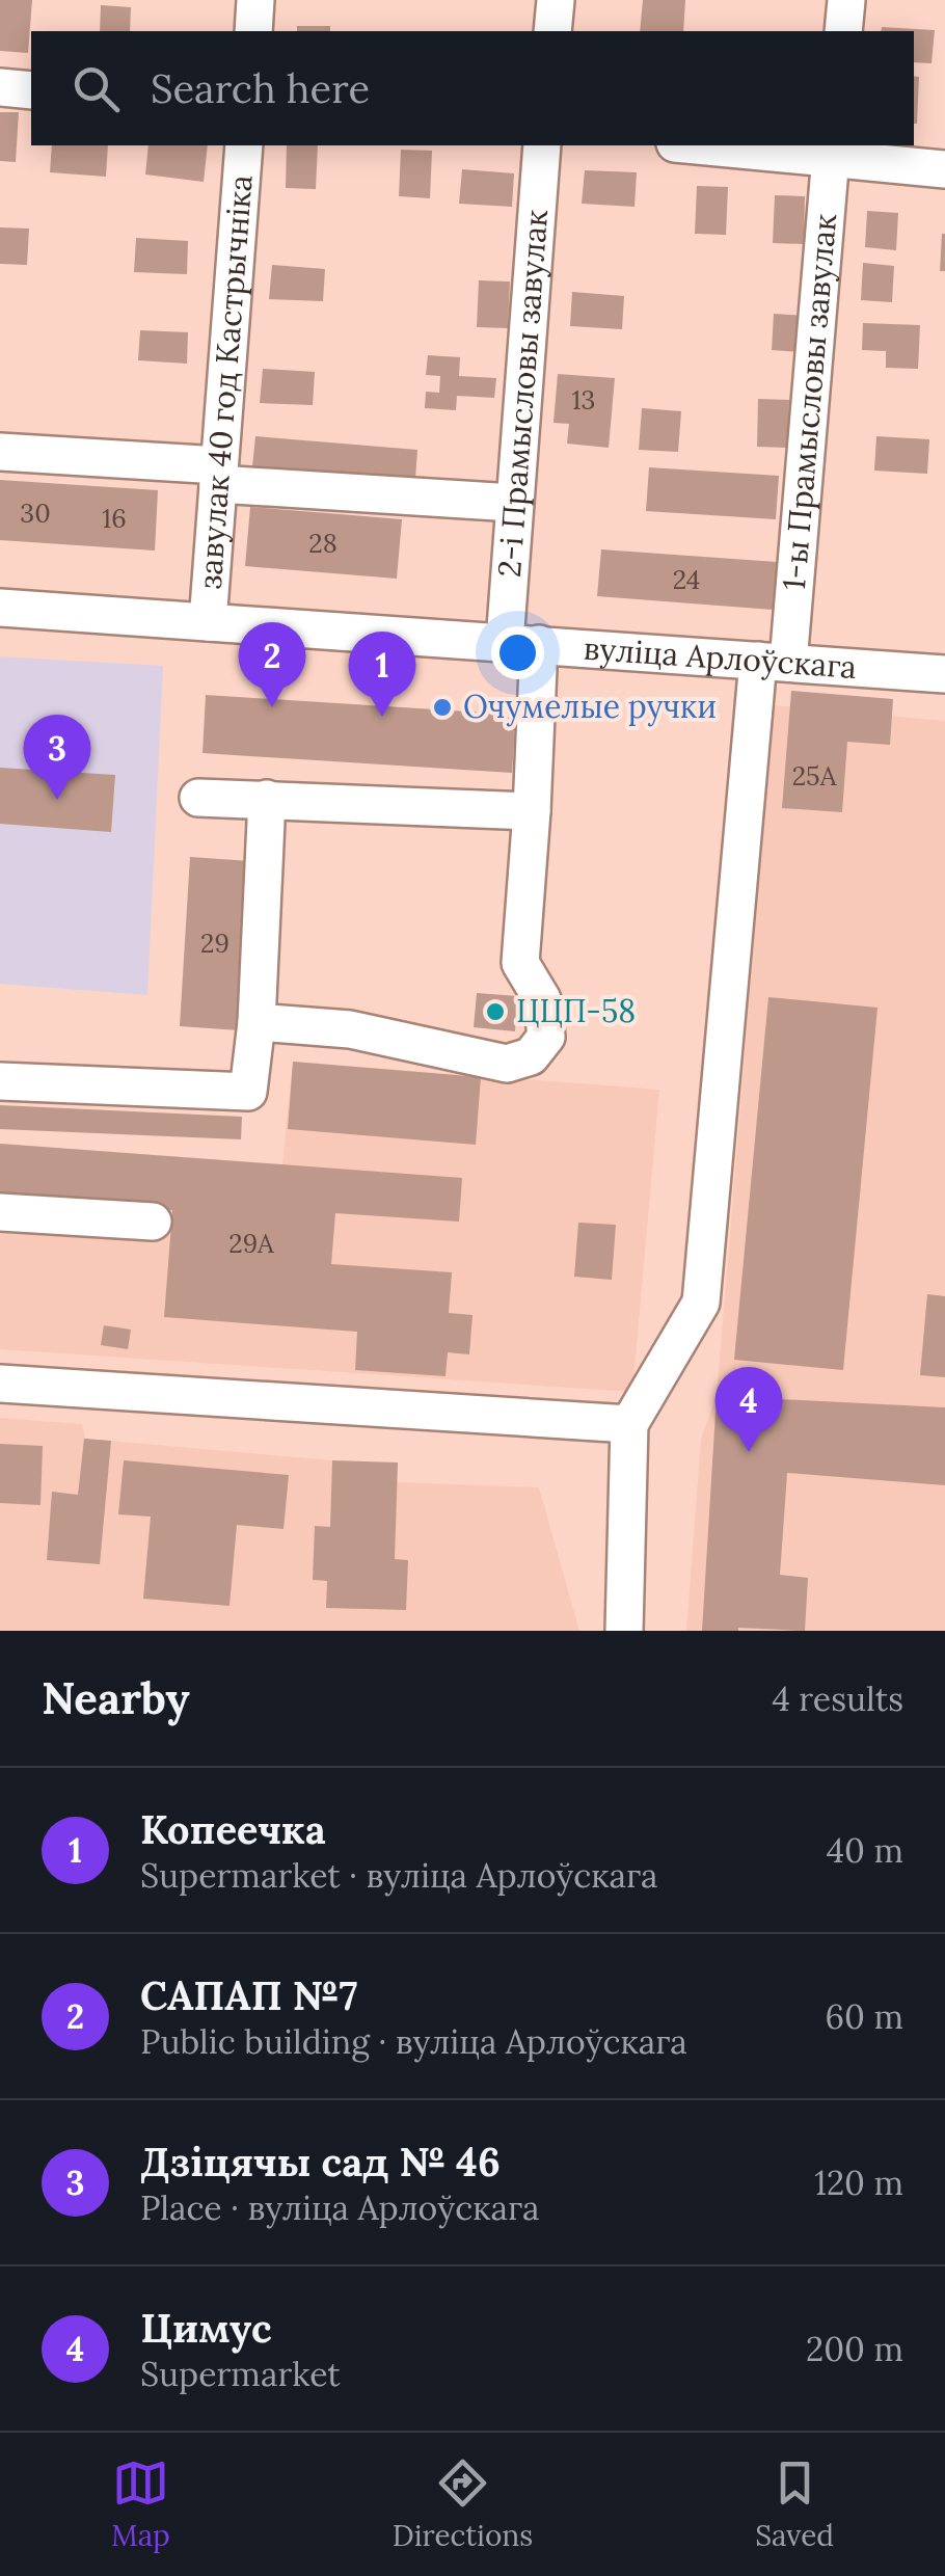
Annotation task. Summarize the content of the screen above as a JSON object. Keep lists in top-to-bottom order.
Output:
{
  "streets": {
    "street": [
      "завулак 40 год Кастрычніка",
      "2-і Прамысловы завулак",
      "1-ы Прамысловы завулак",
      "вуліца Арлоўскага"
    ]
  },
  "crossings": [
    ["завулак 40 год Кастрычніка", "вуліца Арлоўскага"],
    ["2-і Прамысловы завулак", "вуліца Арлоўскага"],
    ["1-ы Прамысловы завулак", "вуліца Арлоўскага"]
  ],
  "places": ["Очумелые ручки", "ЦЦП-58"],
  "house_numbers": [
    "13",
    "30",
    "16",
    "28",
    "24",
    "25А",
    "29",
    "29А"
  ],
  "page": {
    "search": "Search here",
    "pins": [
      "2",
      "1",
      "3",
      "4"
    ],
    "heading": ["Nearby", "4 results"],
    "list": [
      {
        "mark": "1",
        "name": "Копеечка",
        "note": "Supermarket · вуліца Арлоўскага",
        "value": "40 m"
      },
      {
        "mark": "2",
        "name": "САПАП №7",
        "note": "Public building · вуліца Арлоўскага",
        "value": "60 m"
      },
      {
        "mark": "3",
        "name": "Дзіцячы сад № 46",
        "note": "Place · вуліца Арлоўскага",
        "value": "120 m"
      },
      {
        "mark": "4",
        "name": "Цимус",
        "note": "Supermarket",
        "value": "200 m"
      }
    ],
    "nav": ["Map", "Directions", "Saved"]
  }
}
